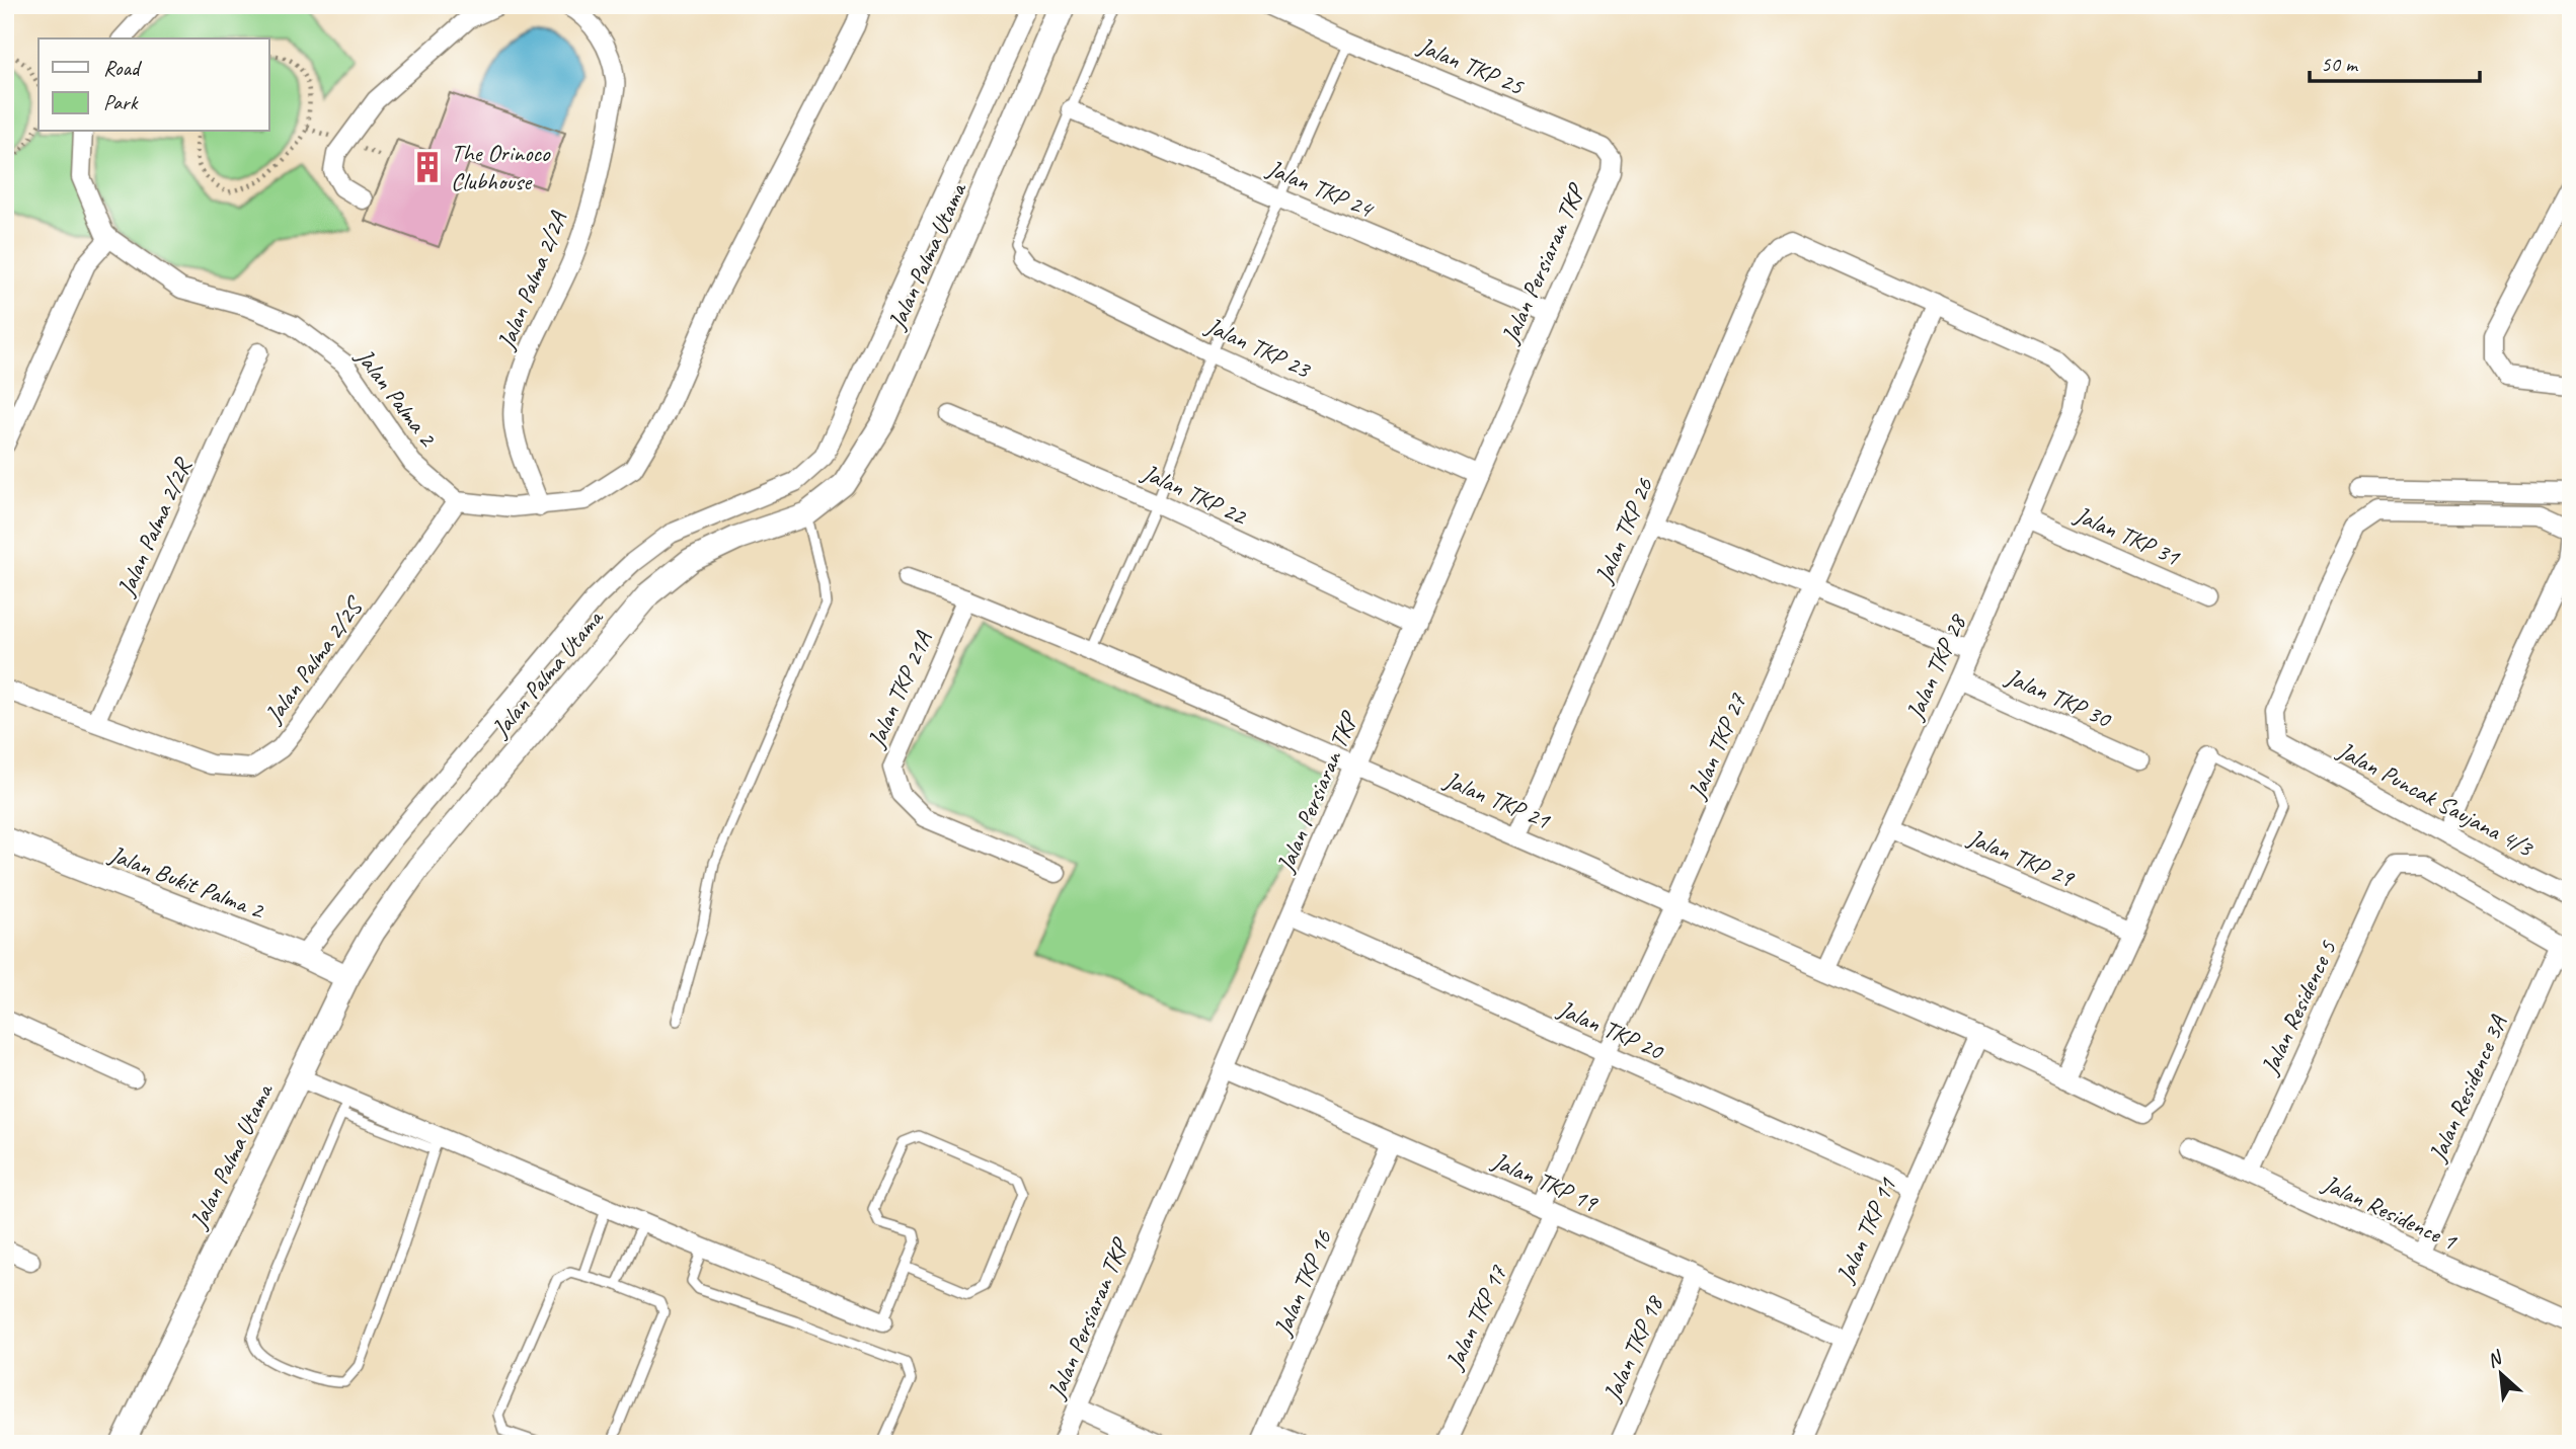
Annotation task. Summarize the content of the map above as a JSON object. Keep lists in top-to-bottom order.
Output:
{
  "streets": {
    "street": [
      "Jalan TKP 25",
      "Jalan TKP 24",
      "Jalan Palma Utama",
      "Jalan Persiaran TKP",
      "Jalan Palma 2/2A",
      "Jalan TKP 23",
      "Jalan Palma 2",
      "Jalan TKP 22",
      "Jalan Palma 2/2R",
      "Jalan TKP 26",
      "Jalan TKP 31",
      "Jalan Palma 2/2S",
      "Jalan TKP 28",
      "Jalan TKP 21A",
      "Jalan TKP 30",
      "Jalan TKP 27",
      "Jalan Puncak Saujana 4/3",
      "Jalan TKP 21",
      "Jalan TKP 29",
      "Jalan Bukit Palma 2",
      "Jalan Residence 5",
      "Jalan TKP 20",
      "Jalan Residence 3A",
      "Jalan TKP 19",
      "Jalan Residence 1",
      "Jalan TKP 11",
      "Jalan TKP 16",
      "Jalan TKP 17",
      "Jalan TKP 18"
    ]
  },
  "crossings": [
    ["Jalan TKP 25", "Jalan Persiaran TKP"],
    ["Jalan TKP 24", "Jalan Persiaran TKP"],
    ["Jalan Palma Utama", "Jalan Bukit Palma 2"],
    ["Jalan Persiaran TKP", "Jalan TKP 23"],
    ["Jalan Persiaran TKP", "Jalan TKP 22"],
    ["Jalan Persiaran TKP", "Jalan TKP 21"],
    ["Jalan Persiaran TKP", "Jalan TKP 20"],
    ["Jalan Persiaran TKP", "Jalan TKP 19"],
    ["Jalan Palma 2", "Jalan Palma 2/2S"],
    ["Jalan Palma 2/2R", "Jalan Palma 2/2S"],
    ["Jalan TKP 26", "Jalan TKP 28"],
    ["Jalan TKP 26", "Jalan TKP 27"],
    ["Jalan TKP 26", "Jalan TKP 21"],
    ["Jalan TKP 31", "Jalan TKP 28"],
    ["Jalan TKP 28", "Jalan TKP 30"],
    ["Jalan TKP 28", "Jalan TKP 27"],
    ["Jalan TKP 28", "Jalan TKP 21"],
    ["Jalan TKP 28", "Jalan TKP 29"],
    ["Jalan TKP 21A", "Jalan TKP 21"],
    ["Jalan TKP 27", "Jalan TKP 21"],
    ["Jalan TKP 27", "Jalan TKP 20"],
    ["Jalan TKP 27", "Jalan TKP 19"],
    ["Jalan TKP 27", "Jalan TKP 17"],
    ["Jalan TKP 21", "Jalan TKP 11"],
    ["Jalan Residence 5", "Jalan Residence 3A"],
    ["Jalan Residence 5", "Jalan Residence 1"],
    ["Jalan TKP 20", "Jalan TKP 11"],
    ["Jalan Residence 3A", "Jalan Residence 1"],
    ["Jalan TKP 19", "Jalan TKP 11"],
    ["Jalan TKP 19", "Jalan TKP 16"],
    ["Jalan TKP 19", "Jalan TKP 17"],
    ["Jalan TKP 19", "Jalan TKP 18"]
  ],
  "places": {
    "building": ["The Orinoco Clubhouse"]
  },
  "legend": ["Road", "Park"],
  "scale_bar": "50 m",
  "north": "top left"
}
